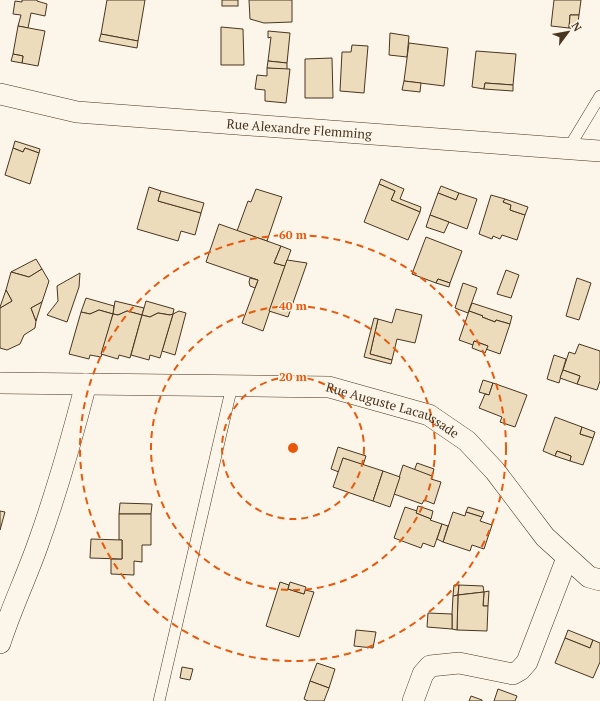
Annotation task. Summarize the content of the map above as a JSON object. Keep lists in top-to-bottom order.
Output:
{
  "streets": {
    "street": ["Rue Alexandre Flemming", "Rue Auguste Lacaussade"]
  },
  "north": "top right",
  "rings": ["60 m", "40 m", "20 m"]
}
